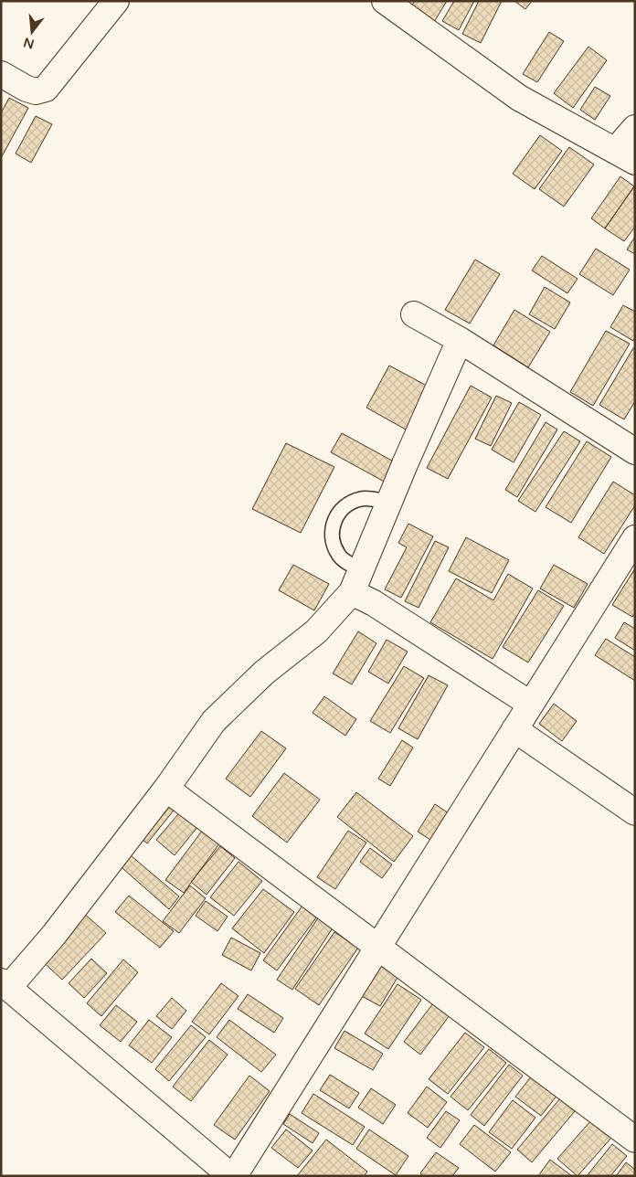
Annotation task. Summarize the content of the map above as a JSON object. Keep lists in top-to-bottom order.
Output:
{
  "north": "bottom"
}
